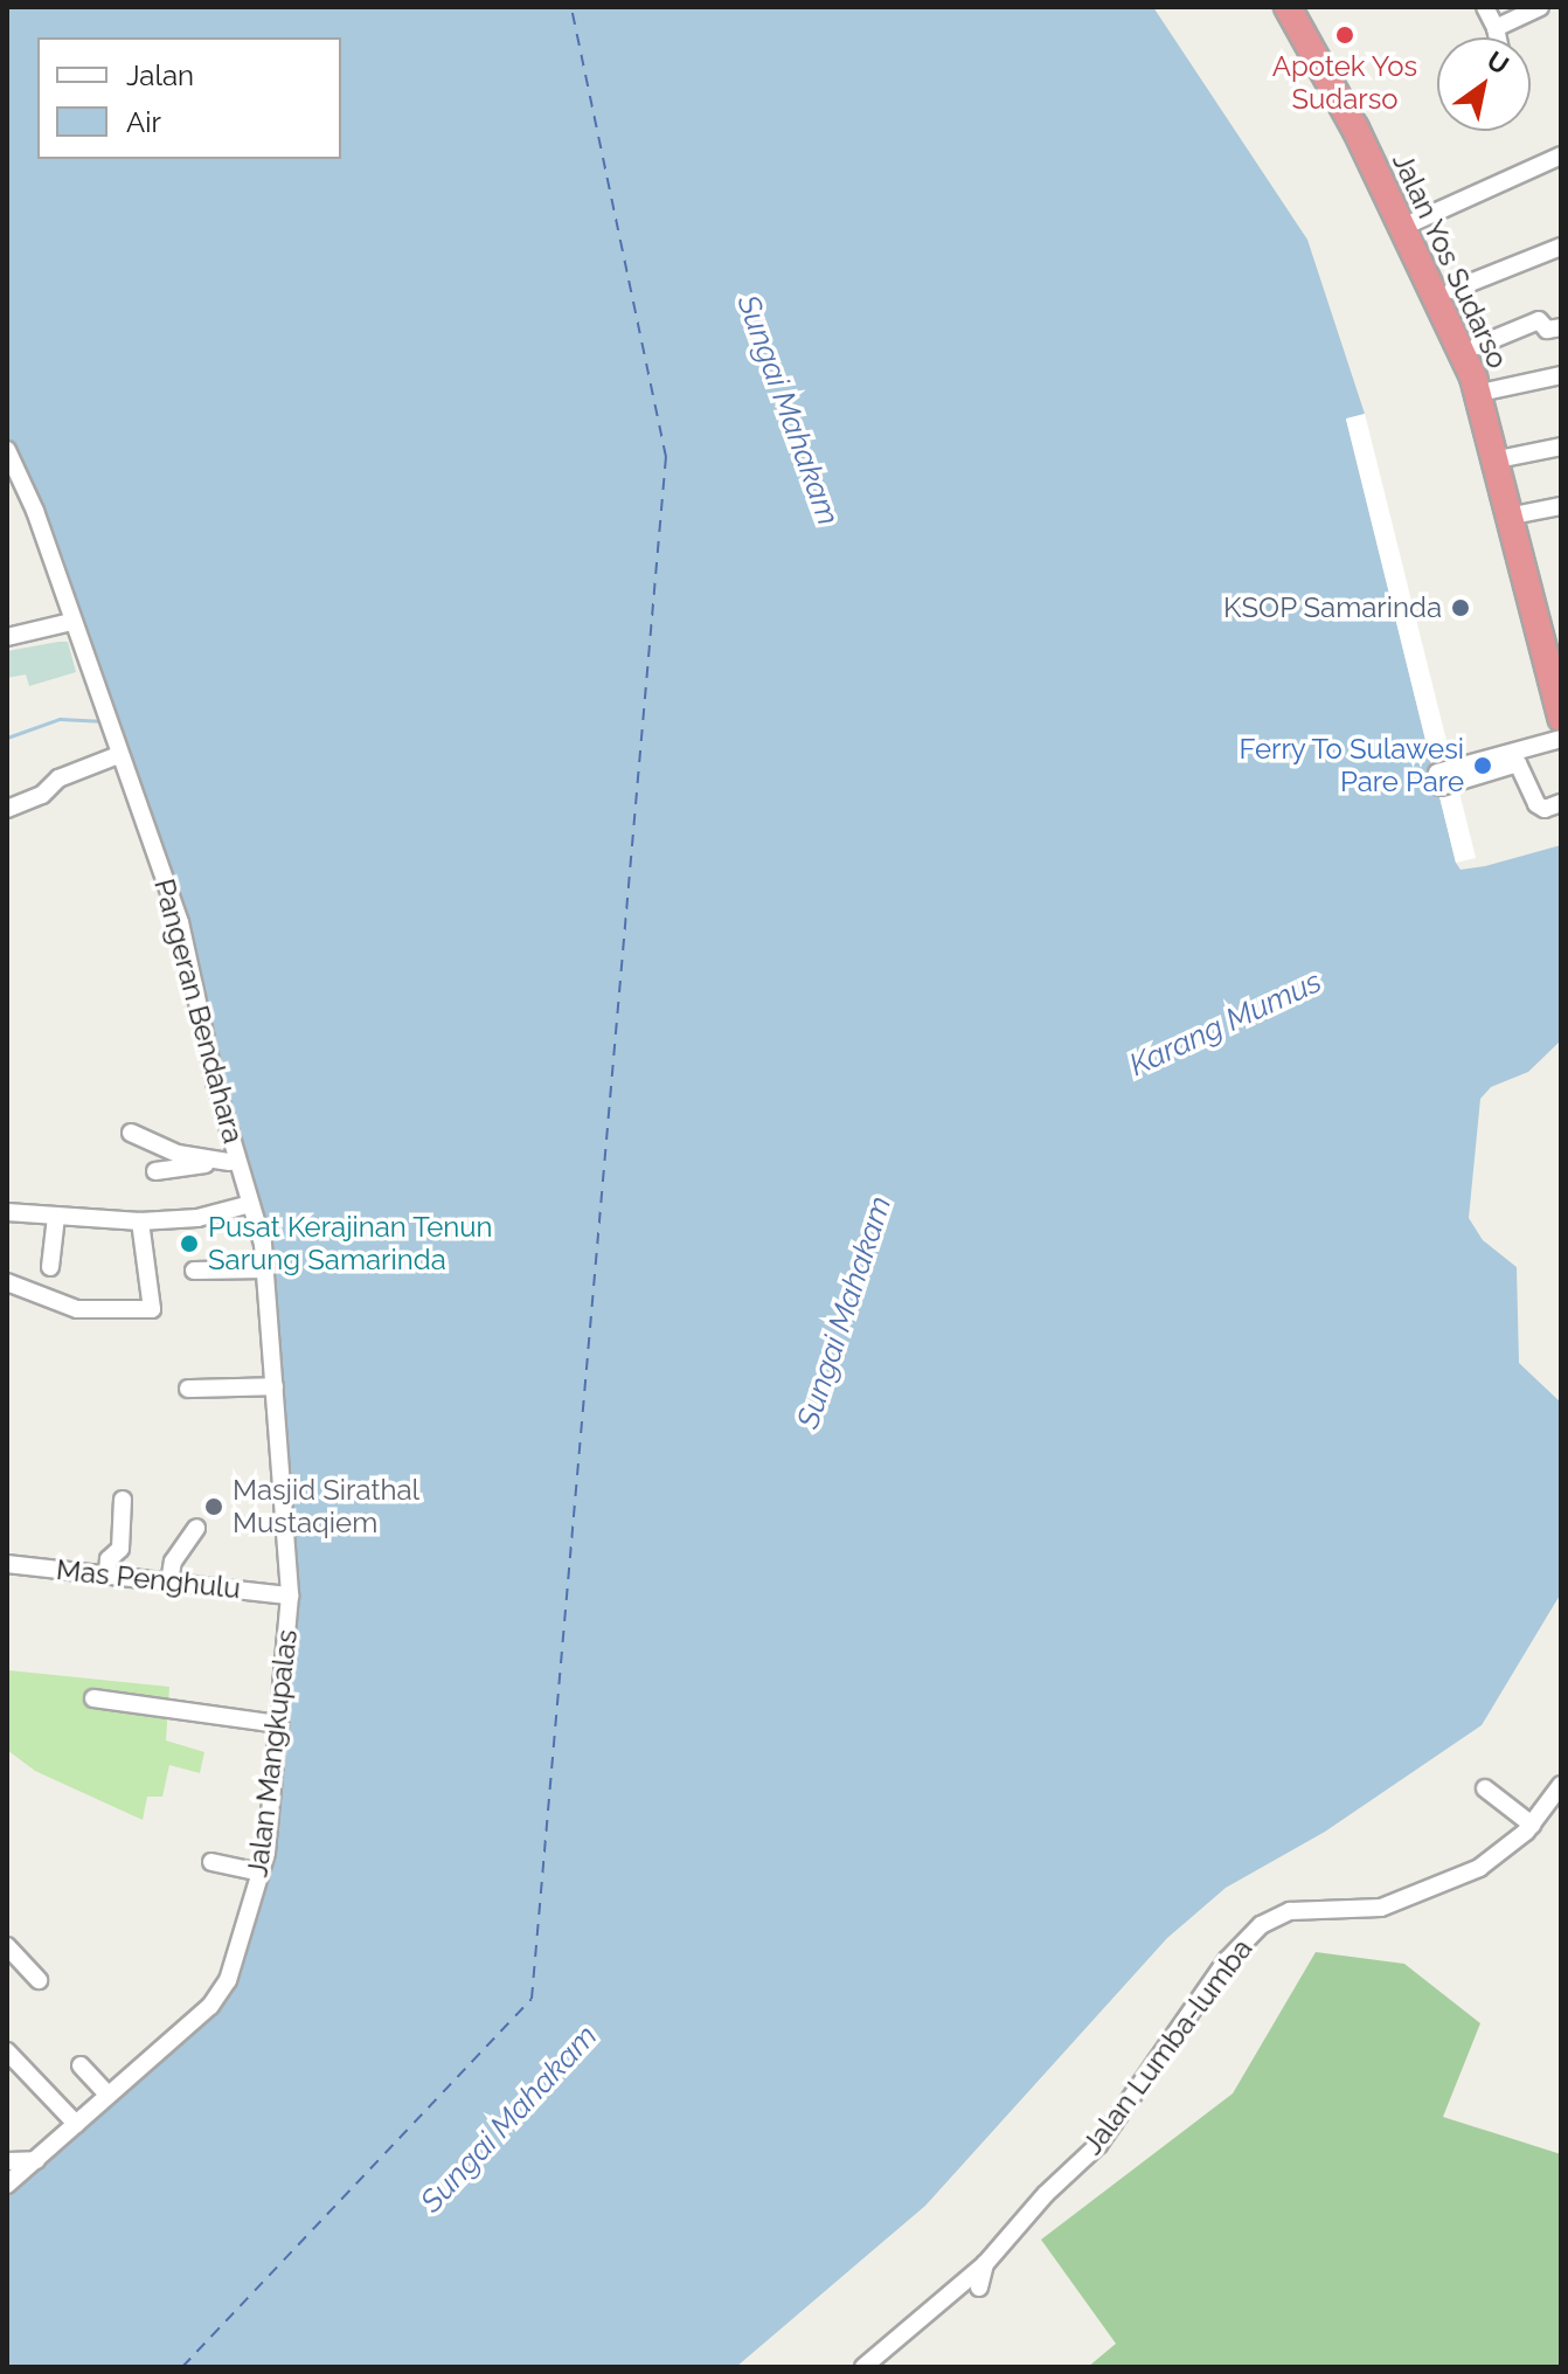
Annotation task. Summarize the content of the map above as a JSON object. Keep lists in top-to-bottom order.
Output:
{
  "streets": {
    "highway": ["Jalan Yos Sudarso"],
    "street": [
      "Pangeran Bendahara",
      "Mas Penghulu",
      "Jalan Mangkupalas",
      "Jalan Lumba-lumba"
    ]
  },
  "crossings": [
    ["Pangeran Bendahara", "Mas Penghulu"],
    ["Pangeran Bendahara", "Jalan Mangkupalas"],
    ["Mas Penghulu", "Jalan Mangkupalas"]
  ],
  "water": ["Sungai Mahakam", "Karang Mumus"],
  "places": [
    "Apotek Yos Sudarso",
    "KSOP Samarinda",
    "Ferry To Sulawesi Pare Pare",
    "Pusat Kerajinan Tenun Sarung Samarinda",
    "Masjid Sirathal Mustaqiem"
  ],
  "legend": ["Jalan", "Air"],
  "north": "top right"
}
